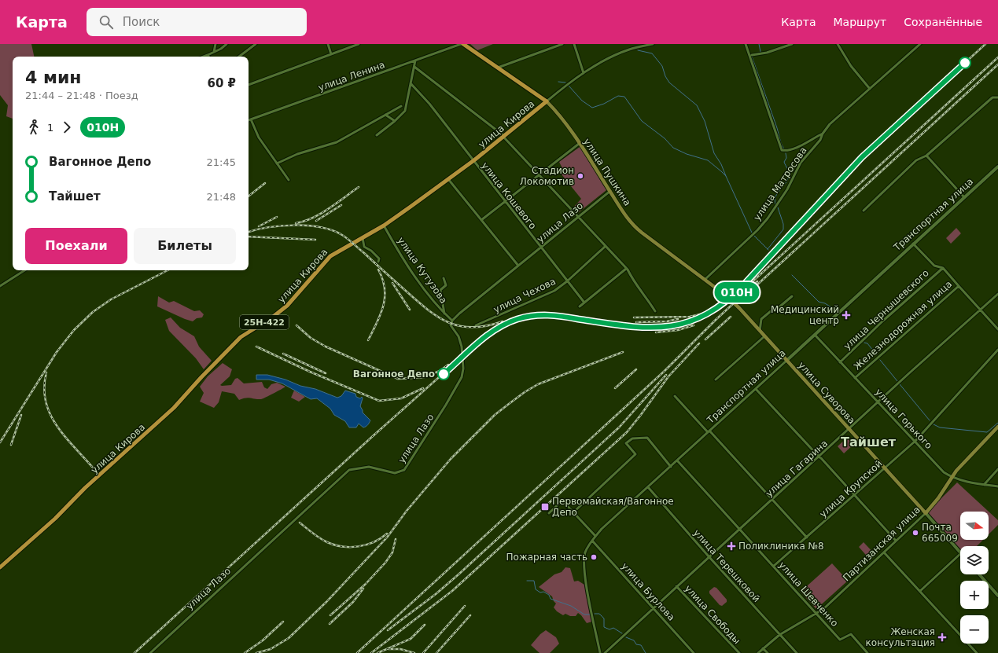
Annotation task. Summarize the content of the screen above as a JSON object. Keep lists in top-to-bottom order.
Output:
{
  "streets": {
    "main road": [
      "улица Кирова",
      "улица Пушкина",
      "25Н-422",
      "улица Суворова",
      "Партизанская улица"
    ],
    "street": [
      "улица Ленина",
      "улица Матросова",
      "улица Кошевого",
      "Транспортная улица",
      "улица Лазо",
      "улица Кутузова",
      "улица Чехова",
      "улица Чернышевского",
      "Железнодорожная улица",
      "улица Горького",
      "улица Гагарина",
      "улица Крупской",
      "улица Терешковой",
      "улица Бурлова",
      "улица Шевченко",
      "улица Свободы"
    ]
  },
  "crossings": [
    ["улица Ленина", "улица Пушкина"],
    ["улица Кирова", "улица Пушкина"],
    ["улица Кирова", "улица Кошевого"],
    ["улица Кирова", "улица Кутузова"],
    ["улица Пушкина", "улица Матросова"],
    ["улица Пушкина", "улица Лазо"],
    ["улица Пушкина", "улица Суворова"],
    ["улица Кошевого", "улица Лазо"],
    ["улица Кошевого", "улица Чехова"],
    ["Транспортная улица", "улица Суворова"],
    ["Транспортная улица", "улица Горького"],
    ["Транспортная улица", "улица Терешковой"],
    ["Транспортная улица", "улица Бурлова"],
    ["Транспортная улица", "улица Шевченко"],
    ["улица Лазо", "улица Кутузова"],
    ["улица Чернышевского", "Железнодорожная улица"],
    ["улица Чернышевского", "улица Горького"],
    ["Железнодорожная улица", "улица Горького"],
    ["улица Суворова", "улица Гагарина"],
    ["улица Суворова", "улица Крупской"],
    ["улица Суворова", "Партизанская улица"],
    ["улица Горького", "улица Гагарина"],
    ["улица Горького", "улица Крупской"],
    ["улица Горького", "Партизанская улица"],
    ["улица Гагарина", "улица Терешковой"],
    ["улица Гагарина", "улица Бурлова"],
    ["улица Гагарина", "улица Шевченко"],
    ["улица Гагарина", "улица Свободы"],
    ["улица Крупской", "улица Шевченко"],
    ["Партизанская улица", "улица Терешковой"],
    ["Партизанская улица", "улица Шевченко"]
  ],
  "districts": ["Тайшет"],
  "places": {
    "other": [
      "Стадион Локомотив",
      "Вагонное Депо",
      "Почта 665009",
      "Пожарная часть"
    ],
    "health": ["Медицинский центр", "Поликлиника №8", "Женская консультация"],
    "transit": ["Первомайская/Вагонное Депо"]
  },
  "north": "right",
  "page": {
    "header": "Карта",
    "search": "Поиск",
    "nav": ["Карта", "Маршрут", "Сохранённые"],
    "on_map": "010Н",
    "heading": ["4 мин", "21:44 – 21:48 · Поезд", "60 ₽"],
    "legs": ["1", "010Н"],
    "list": [
      {
        "name": "Вагонное Депо",
        "value": "21:45"
      },
      {
        "name": "Тайшет",
        "value": "21:48"
      }
    ],
    "buttons": ["Поехали", "Билеты"],
    "map_buttons": ["+", "−"]
  }
}
